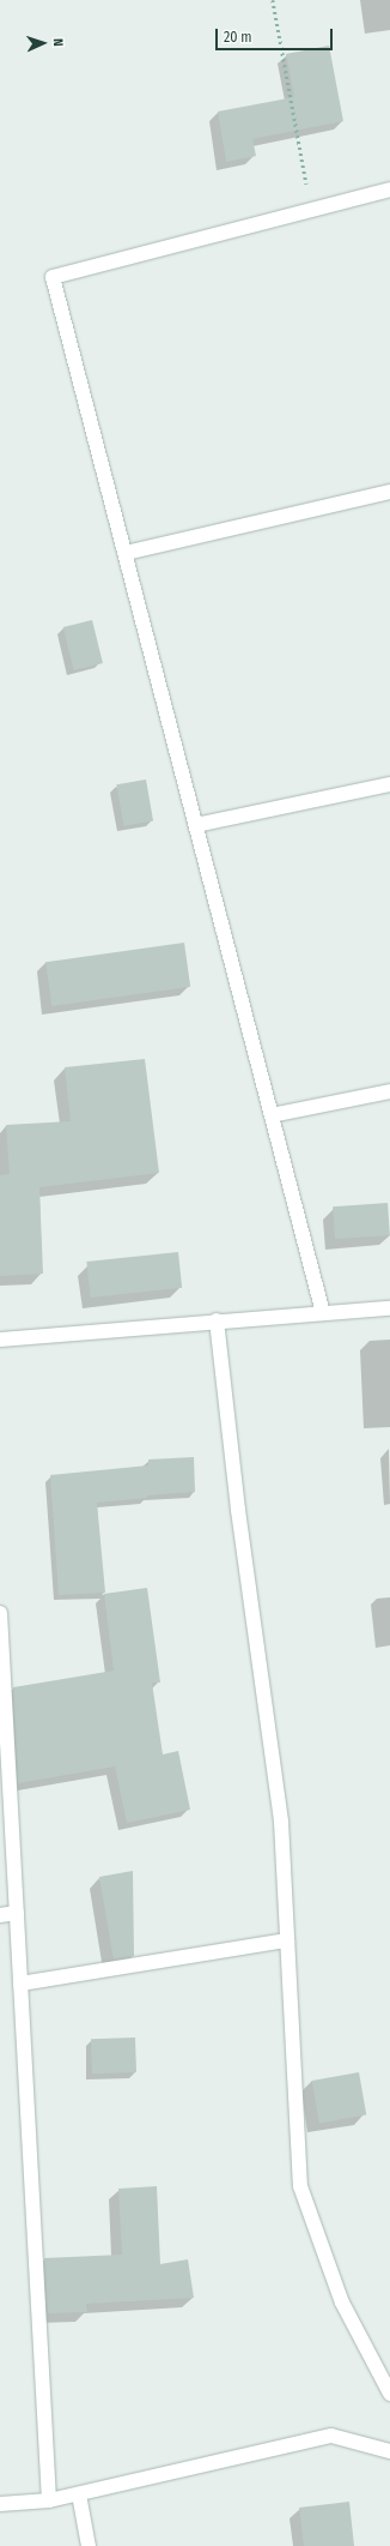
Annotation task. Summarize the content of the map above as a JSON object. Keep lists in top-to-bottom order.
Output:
{
  "scale_bar": "20 m",
  "north": "right"
}
